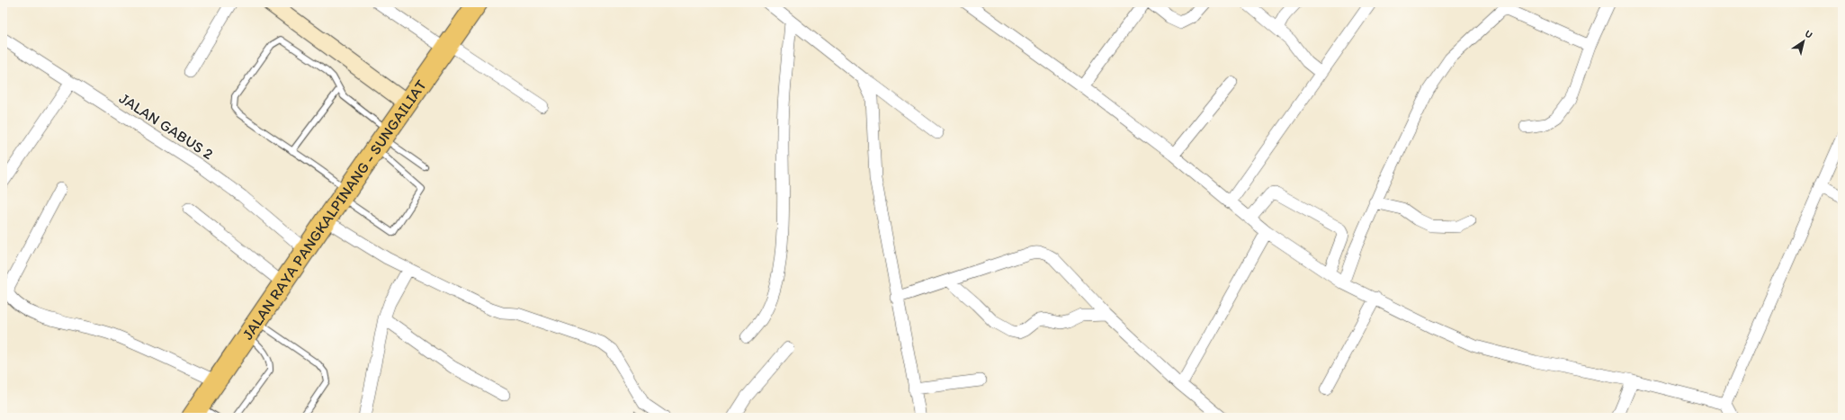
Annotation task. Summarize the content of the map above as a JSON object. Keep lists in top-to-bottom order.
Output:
{
  "streets": {
    "highway": ["JALAN RAYA PANGKALPINANG - SUNGAILIAT"],
    "street": ["JALAN GABUS 2"]
  },
  "crossings": [
    ["JALAN GABUS 2", "JALAN RAYA PANGKALPINANG - SUNGAILIAT"]
  ],
  "north": "top right"
}
